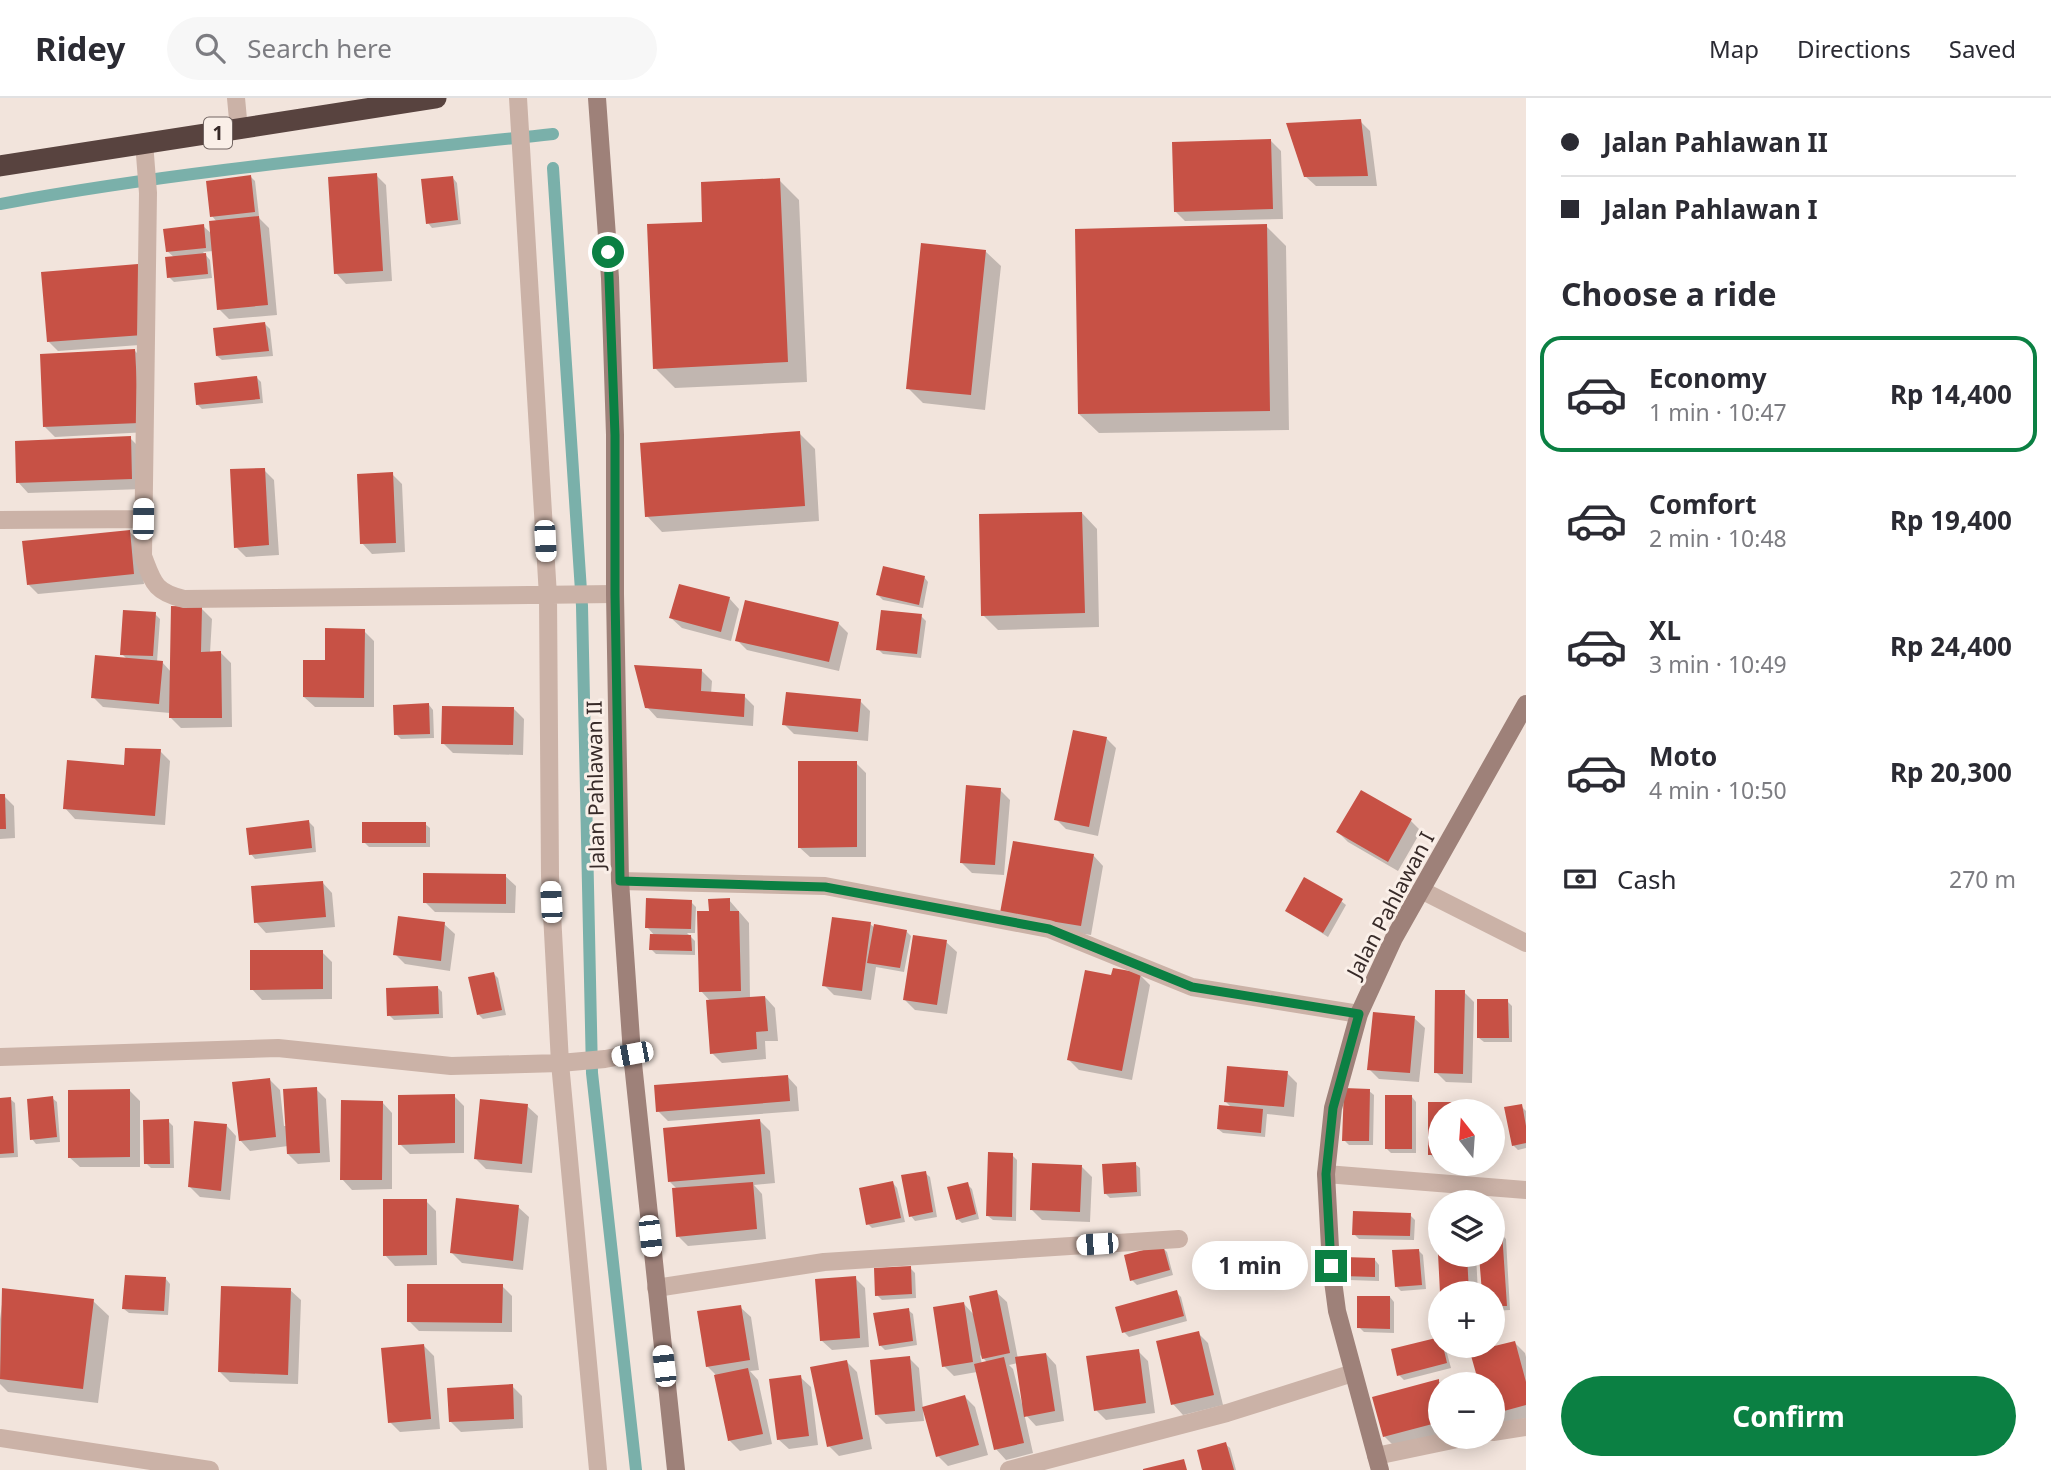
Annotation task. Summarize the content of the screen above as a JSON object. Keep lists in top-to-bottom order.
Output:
{
  "streets": {
    "highway": ["1"],
    "street": ["Jalan Pahlawan II", "Jalan Pahlawan I"]
  },
  "north": "top",
  "page": {
    "header": "Ridey",
    "search": "Search here",
    "nav": ["Map", "Directions", "Saved"],
    "banner": ["Jalan Pahlawan II", "Jalan Pahlawan I"],
    "heading": "Choose a ride",
    "list": [
      {
        "name": "Economy",
        "note": "1 min · 10:47",
        "value": "Rp 14,400"
      },
      {
        "name": "Comfort",
        "note": "2 min · 10:48",
        "value": "Rp 19,400"
      },
      {
        "name": "XL",
        "note": "3 min · 10:49",
        "value": "Rp 24,400"
      },
      {
        "name": "Moto",
        "note": "4 min · 10:50",
        "value": "Rp 20,300"
      }
    ],
    "pay": ["Cash", "270 m"],
    "map_buttons": ["+", "−"],
    "bubble": "1 min",
    "buttons": "Confirm"
  }
}
